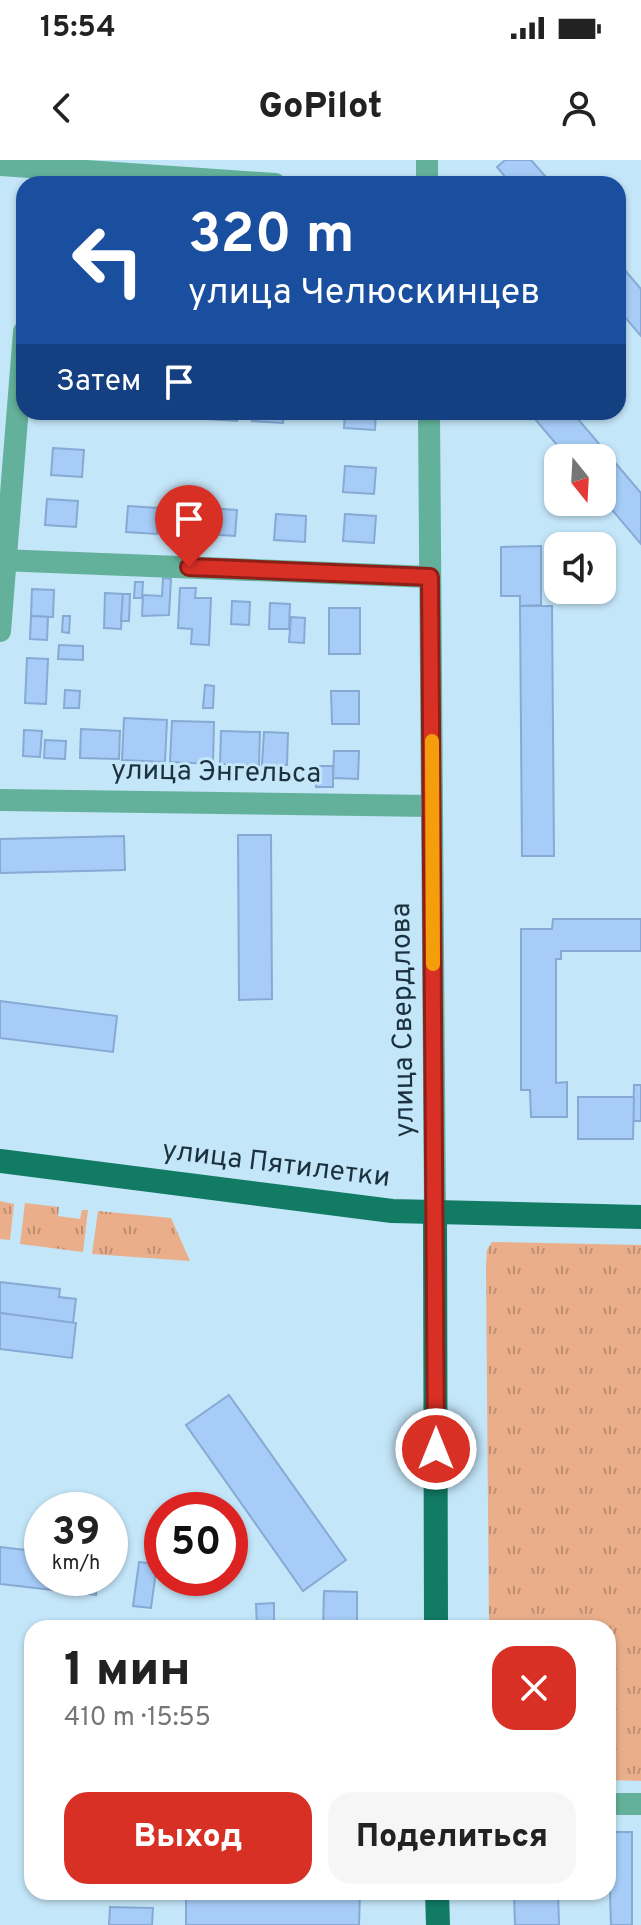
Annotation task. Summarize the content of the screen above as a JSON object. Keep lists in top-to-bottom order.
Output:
{
  "streets": {
    "main road": ["улица Свердлова", "улица Пятилетки"],
    "street": ["улица Энгельса"]
  },
  "crossings": [
    ["улица Энгельса", "улица Свердлова"],
    ["улица Свердлова", "улица Пятилетки"]
  ],
  "north": "bottom",
  "page": {
    "status": "15:54",
    "header": "GoPilot",
    "turn": ["320 m", "улица Челюскинцев"],
    "then": "Затем",
    "speed": "39 km/h",
    "limit": "50",
    "heading": ["1 мин", "410 m · 15:55"],
    "buttons": ["Выход", "Поделиться"]
  }
}
